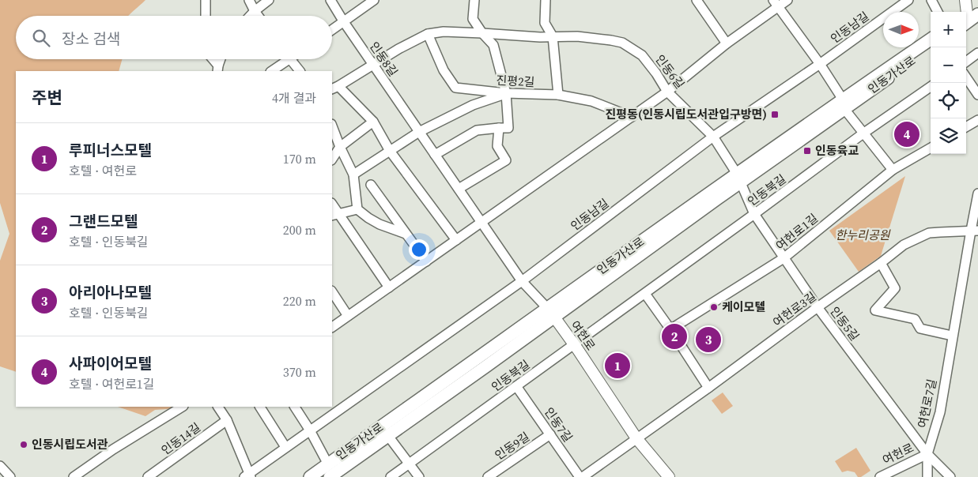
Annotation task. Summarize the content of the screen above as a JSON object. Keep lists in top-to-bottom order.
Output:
{
  "streets": {
    "main road": ["인동가산로"],
    "street": [
      "인동남길",
      "인동8길",
      "인동6길",
      "진평2길",
      "인동북길",
      "여헌로1길",
      "여헌로3길",
      "인동5길",
      "여헌로",
      "여헌로7길",
      "인동7길",
      "인동14길",
      "인동9길"
    ]
  },
  "crossings": [
    ["인동남길", "인동8길"],
    ["인동남길", "인동6길"],
    ["인동남길", "인동14길"],
    ["인동8길", "인동6길"],
    ["인동8길", "인동가산로"],
    ["인동8길", "여헌로"],
    ["인동6길", "인동가산로"],
    ["인동6길", "진평2길"],
    ["인동6길", "인동5길"],
    ["인동가산로", "인동5길"],
    ["인동가산로", "여헌로"],
    ["인동북길", "인동5길"],
    ["인동북길", "여헌로"],
    ["인동북길", "인동7길"],
    ["여헌로1길", "인동5길"],
    ["여헌로3길", "인동5길"],
    ["여헌로3길", "여헌로"],
    ["여헌로3길", "여헌로7길"],
    ["인동5길", "여헌로"],
    ["인동5길", "여헌로7길"],
    ["여헌로", "여헌로7길"],
    ["인동7길", "인동9길"]
  ],
  "parks": ["한누리공원"],
  "places": {
    "transit": ["진평동(인동시립도서관입구방면)", "인동육교"],
    "other": ["케이모텔", "인동시립도서관"]
  },
  "north": "right",
  "page": {
    "map_buttons": ["+", "−"],
    "search": "장소 검색",
    "heading": ["주변", "4개 결과"],
    "pins": [
      "4",
      "2",
      "3",
      "1"
    ],
    "list": [
      {
        "mark": "1",
        "name": "루피너스모텔",
        "note": "호텔 · 여헌로",
        "value": "170 m"
      },
      {
        "mark": "2",
        "name": "그랜드모텔",
        "note": "호텔 · 인동북길",
        "value": "200 m"
      },
      {
        "mark": "3",
        "name": "아리아나모텔",
        "note": "호텔 · 인동북길",
        "value": "220 m"
      },
      {
        "mark": "4",
        "name": "사파이어모텔",
        "note": "호텔 · 여헌로1길",
        "value": "370 m"
      }
    ]
  }
}
